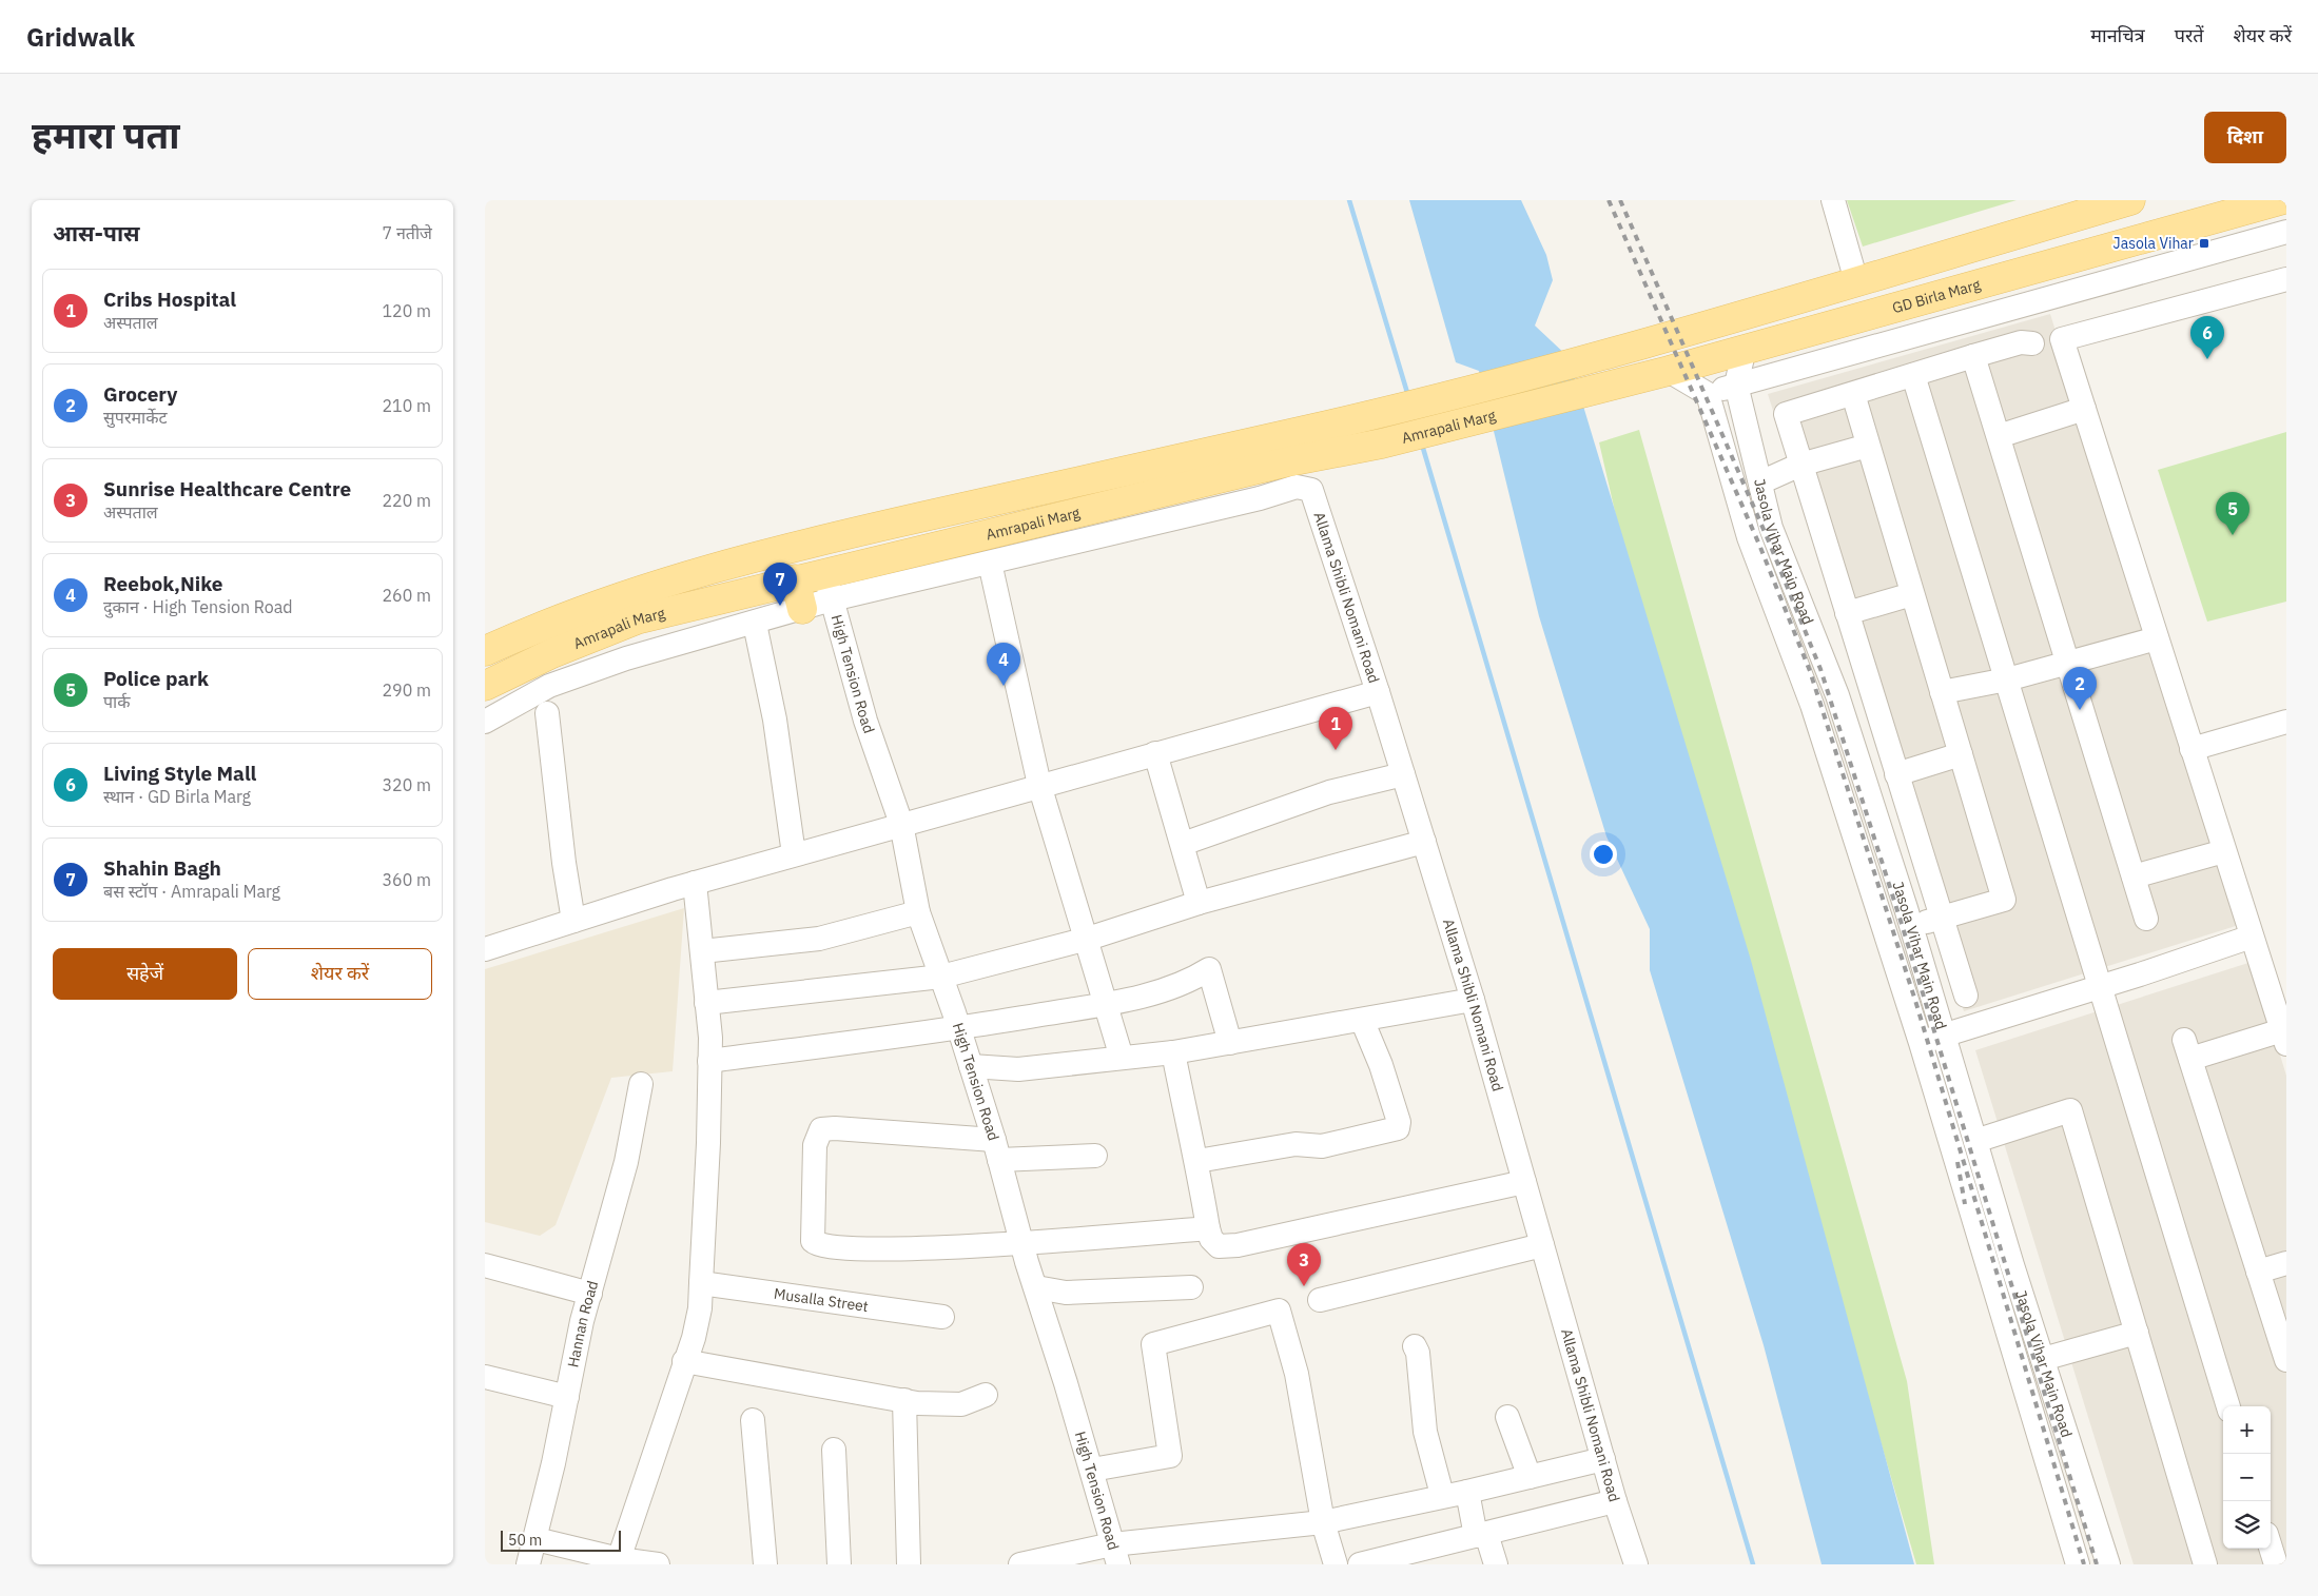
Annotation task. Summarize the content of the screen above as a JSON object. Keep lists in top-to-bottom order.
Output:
{
  "streets": {
    "main road": ["GD Birla Marg", "Amrapali Marg"],
    "street": [
      "Jasola Vihar Main Road",
      "Allama Shibli Nomani Road",
      "High Tension Road",
      "Musalla Street",
      "Hannan Road"
    ]
  },
  "crossings": [
    ["GD Birla Marg", "Amrapali Marg"],
    ["GD Birla Marg", "Jasola Vihar Main Road"],
    ["Amrapali Marg", "Allama Shibli Nomani Road"],
    ["Amrapali Marg", "High Tension Road"]
  ],
  "places": {
    "transit": ["Jasola Vihar"]
  },
  "scale_bar": "50 m",
  "page": {
    "header": "Gridwalk",
    "nav": ["मानचित्र", "परतें", "शेयर करें"],
    "title": "हमारा पता",
    "buttons": [
      "दिशा",
      ["सहेजें", "शेयर करें"]
    ],
    "heading": ["आस-पास", "7 नतीजे"],
    "list": [
      {
        "mark": "1",
        "name": "Cribs Hospital",
        "note": "अस्पताल",
        "value": "120 m"
      },
      {
        "mark": "2",
        "name": "Grocery",
        "note": "सुपरमार्केट",
        "value": "210 m"
      },
      {
        "mark": "3",
        "name": "Sunrise Healthcare Centre",
        "note": "अस्पताल",
        "value": "220 m"
      },
      {
        "mark": "4",
        "name": "Reebok,Nike",
        "note": "दुकान · High Tension Road",
        "value": "260 m"
      },
      {
        "mark": "5",
        "name": "Police park",
        "note": "पार्क",
        "value": "290 m"
      },
      {
        "mark": "6",
        "name": "Living Style Mall",
        "note": "स्थान · GD Birla Marg",
        "value": "320 m"
      },
      {
        "mark": "7",
        "name": "Shahin Bagh",
        "note": "बस स्टॉप · Amrapali Marg",
        "value": "360 m"
      }
    ],
    "pins": [
      "6",
      "5",
      "7",
      "4",
      "2",
      "1",
      "3"
    ],
    "map_buttons": ["+", "−"],
    "scale": "50 m"
  }
}
